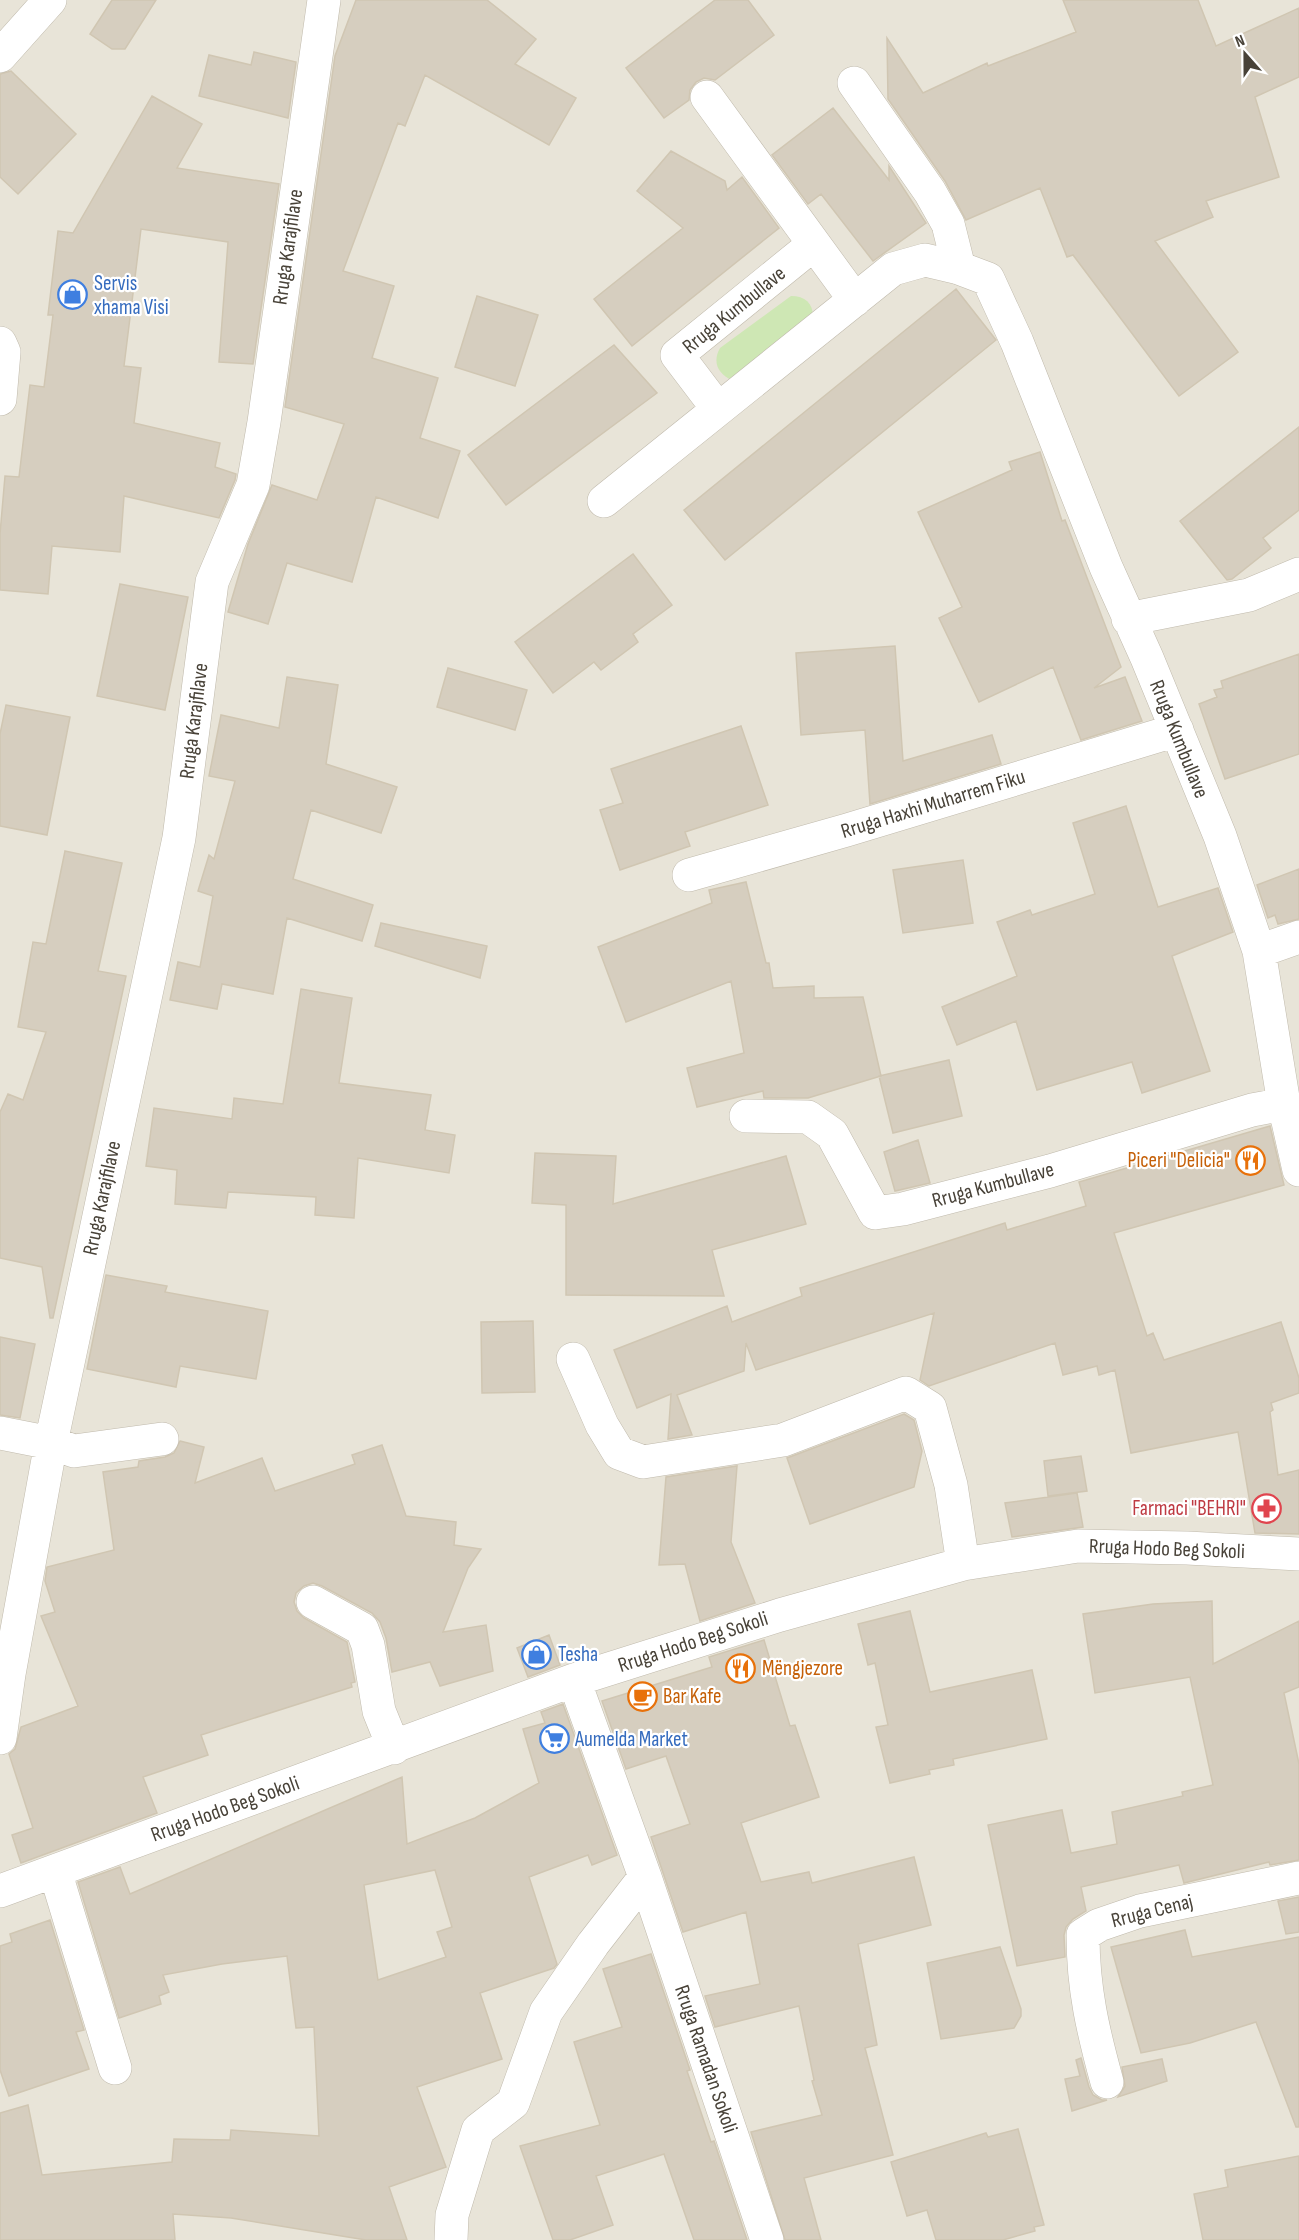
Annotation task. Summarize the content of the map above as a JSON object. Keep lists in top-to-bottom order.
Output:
{
  "streets": {
    "street": [
      "Rruga Karajfilave",
      "Rruga Kumbullave",
      "Rruga Haxhi Muharrem Fiku",
      "Rruga Hodo Beg Sokoli",
      "Rruga Cenaj",
      "Rruga Ramadan Sokoli"
    ]
  },
  "crossings": [
    ["Rruga Kumbullave", "Rruga Haxhi Muharrem Fiku"],
    ["Rruga Hodo Beg Sokoli", "Rruga Ramadan Sokoli"]
  ],
  "places": {
    "shop": ["Servis xhama Visi", "Tesha"],
    "restaurant": ["Piceri \"Delicia\"", "Mëngjezore"],
    "pharmacy": ["Farmaci \"BEHRI\""],
    "cafe": ["Bar Kafe"],
    "supermarket": ["Aumelda Market"]
  },
  "north": "top"
}
